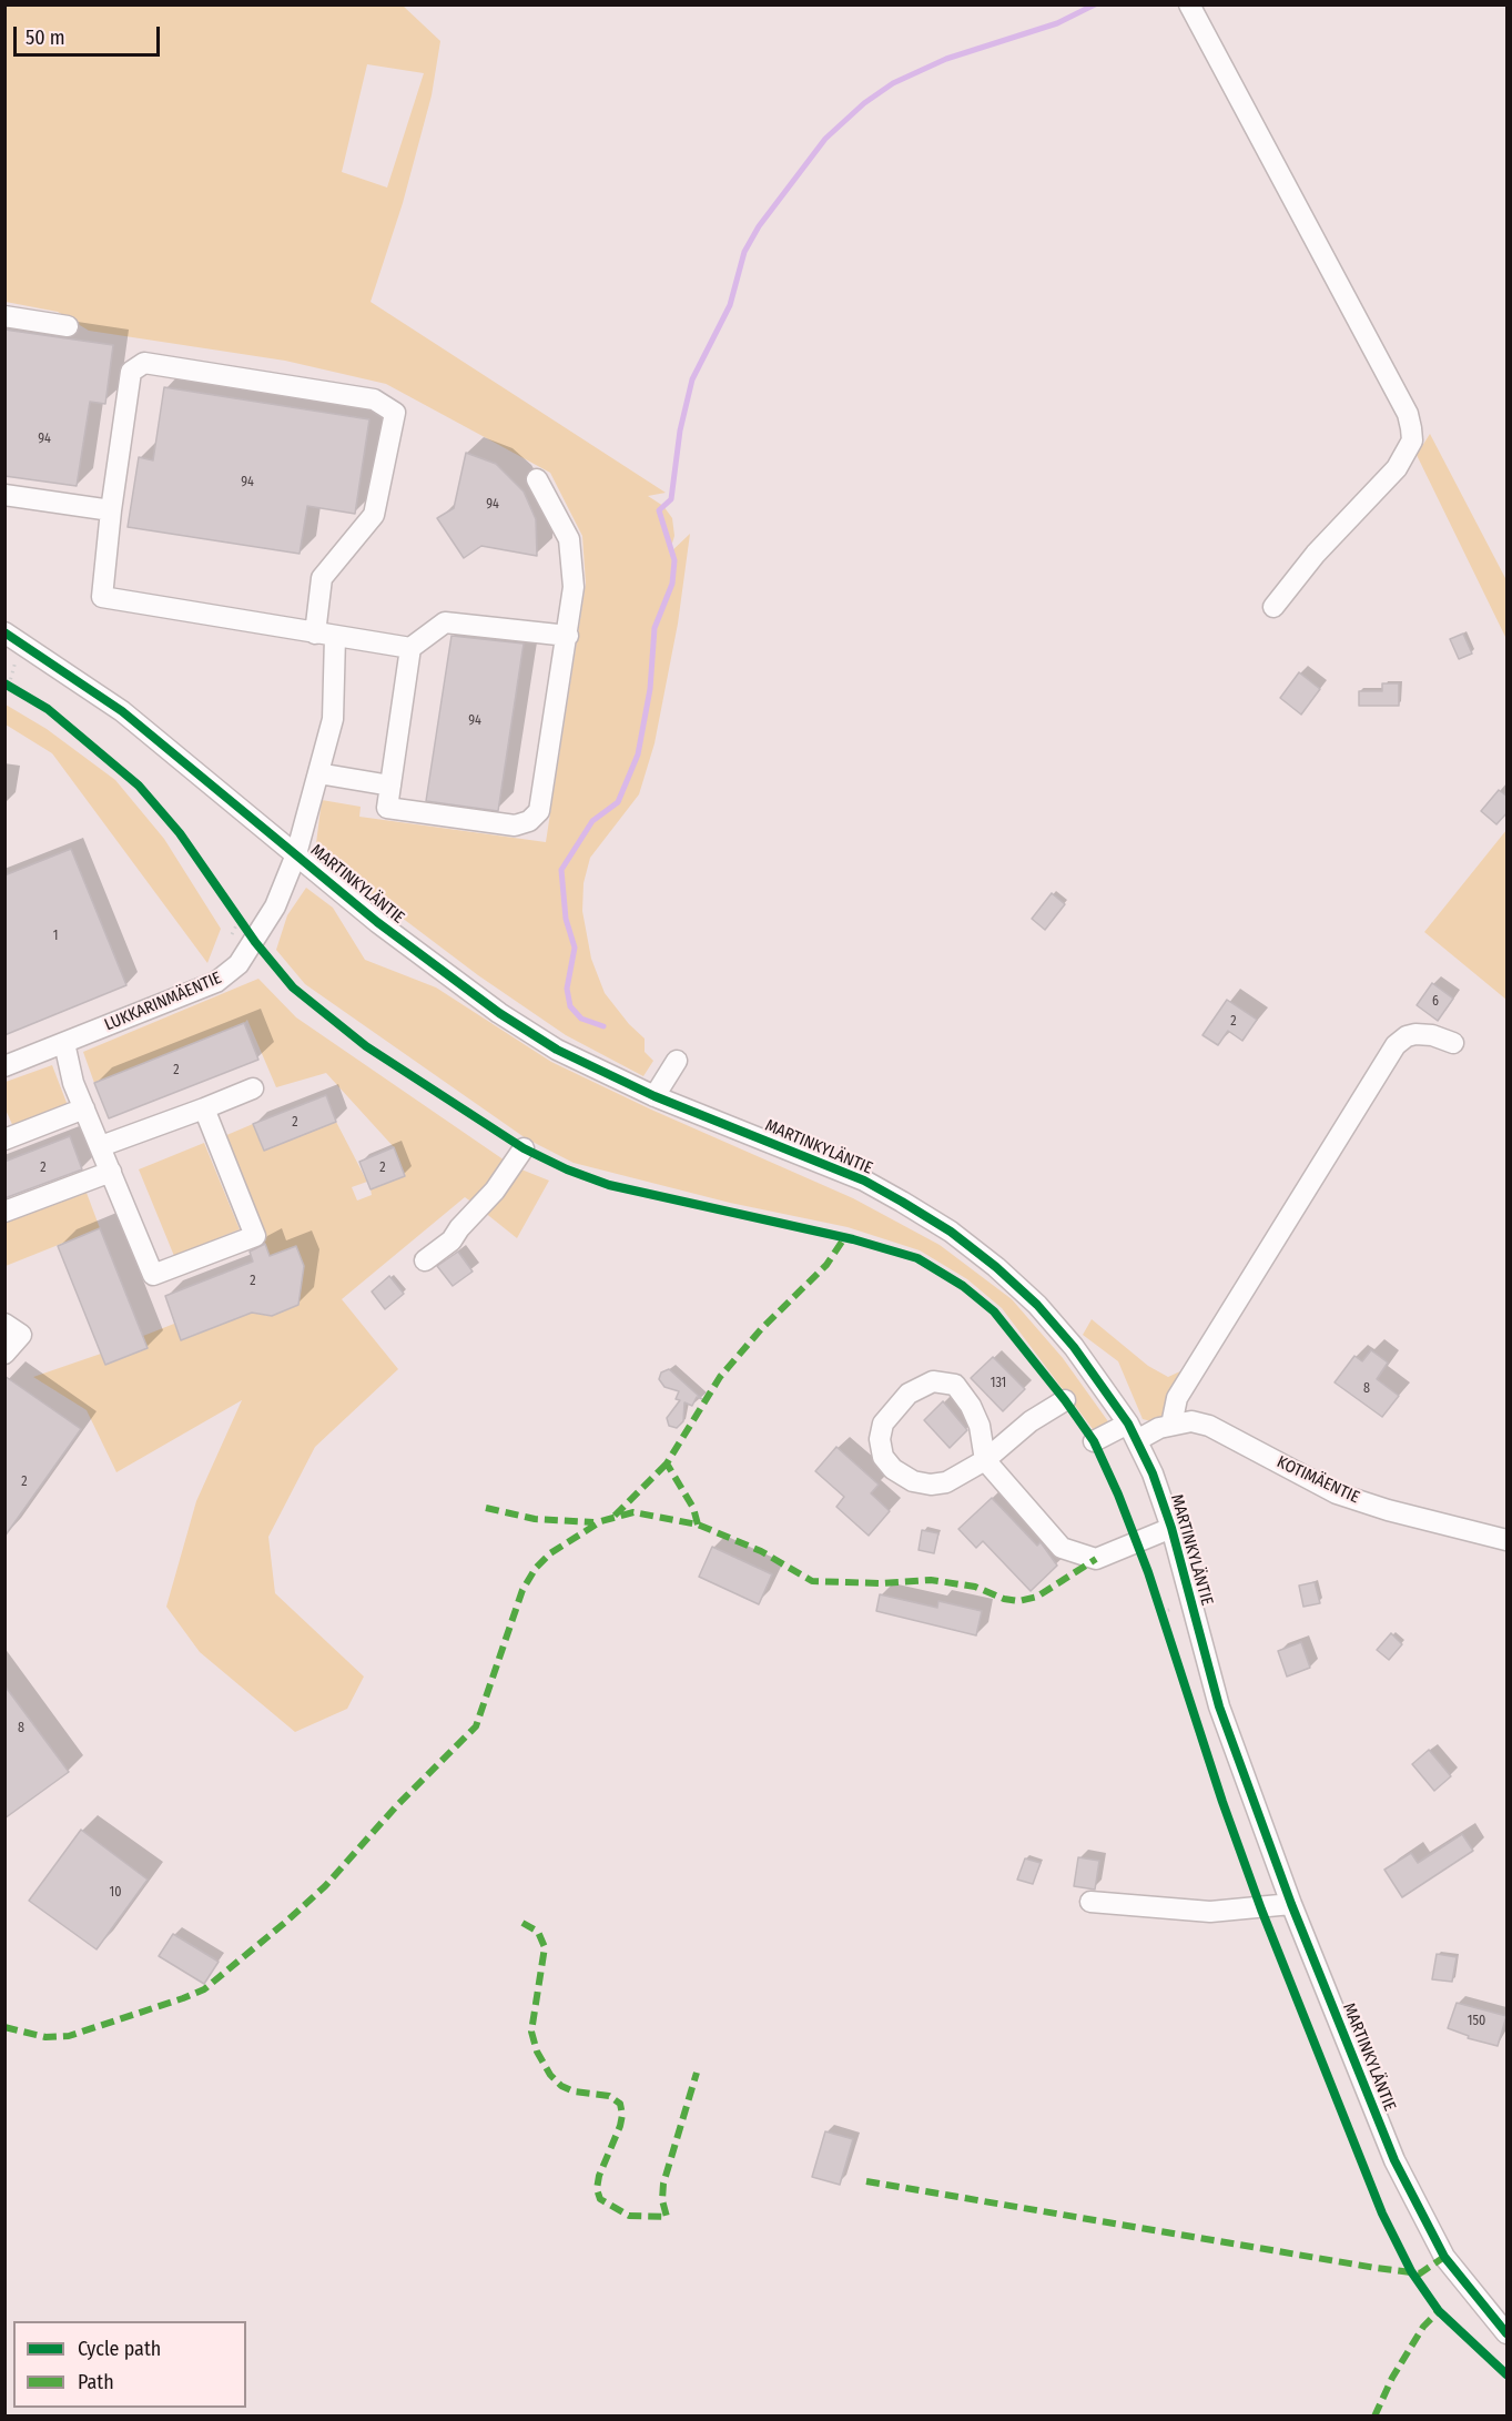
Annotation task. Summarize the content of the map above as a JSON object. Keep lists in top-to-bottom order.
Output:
{
  "streets": {
    "street": ["MARTINKYLÄNTIE", "LUKKARINMÄENTIE", "KOTIMÄENTIE"]
  },
  "crossings": [
    ["MARTINKYLÄNTIE", "LUKKARINMÄENTIE"],
    ["MARTINKYLÄNTIE", "KOTIMÄENTIE"]
  ],
  "house_numbers": [
    "94",
    "94",
    "94",
    "94",
    "1",
    "6",
    "2",
    "2",
    "2",
    "2",
    "2",
    "2",
    "131",
    "8",
    "2",
    "8",
    "10",
    "150"
  ],
  "legend": ["Cycle path", "Path"],
  "scale_bar": "50 m"
}
